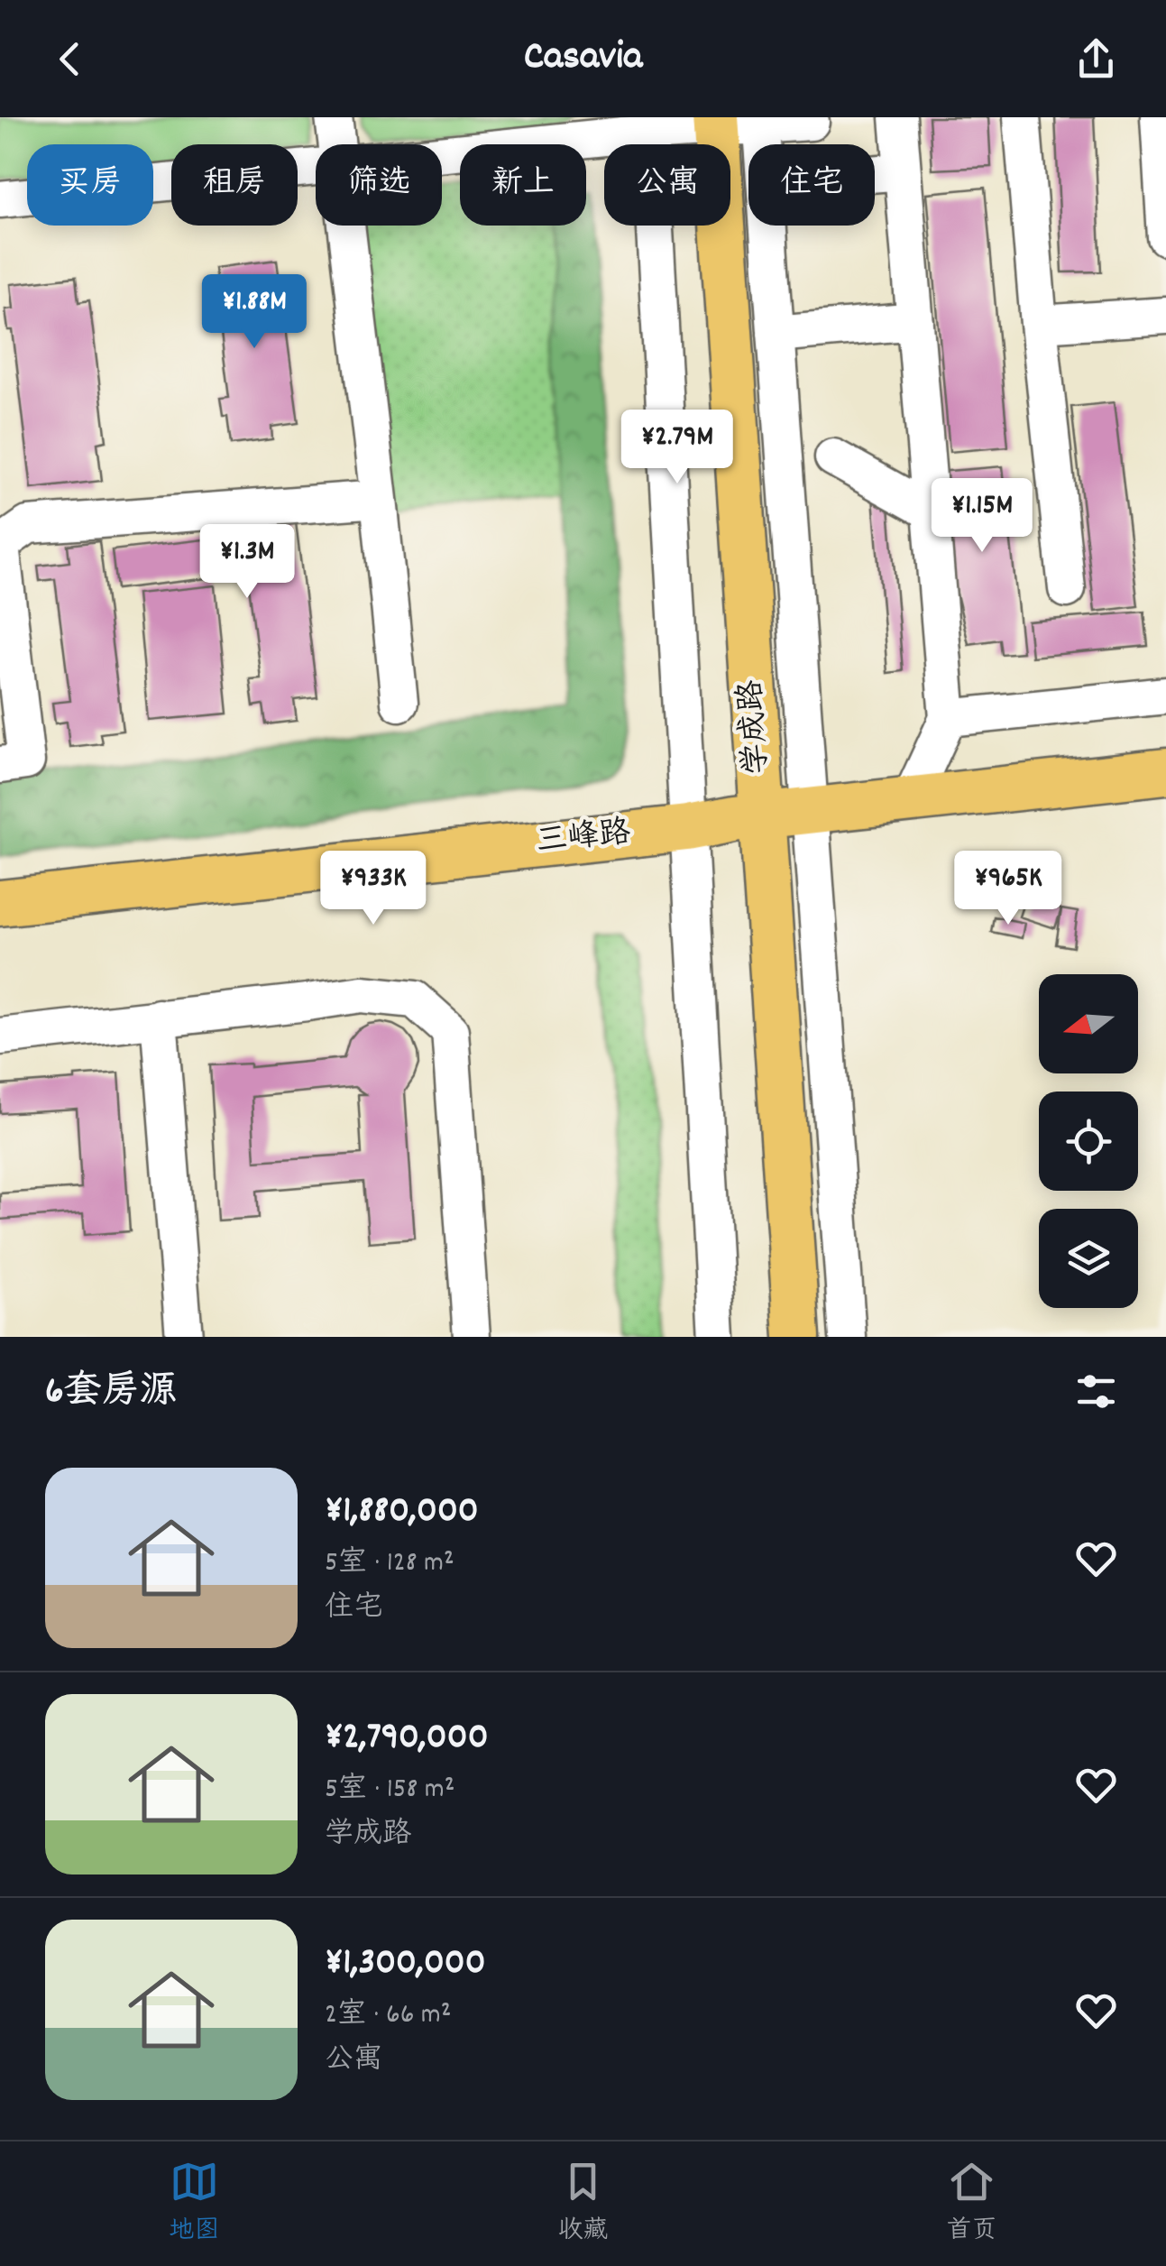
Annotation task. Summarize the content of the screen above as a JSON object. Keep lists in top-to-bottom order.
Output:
{
  "streets": {
    "main road": ["学成路", "三峰路"]
  },
  "crossings": [
    ["学成路", "三峰路"]
  ],
  "north": "left",
  "page": {
    "header": "Casavia",
    "chip": [
      "买房",
      "租房",
      "筛选",
      "新上",
      "公寓",
      "住宅"
    ],
    "price": [
      "¥1.88M",
      "¥2.79M",
      "¥1.15M",
      "¥1.3M",
      "¥933K",
      "¥965K"
    ],
    "heading": "6套房源",
    "list": [
      {
        "name": "¥1,880,000",
        "note": "5室 · 128 m² · 住宅"
      },
      {
        "name": "¥2,790,000",
        "note": "5室 · 158 m² · 学成路"
      },
      {
        "name": "¥1,300,000",
        "note": "2室 · 66 m² · 公寓"
      }
    ],
    "tabs": ["地图", "收藏", "首页"]
  }
}
